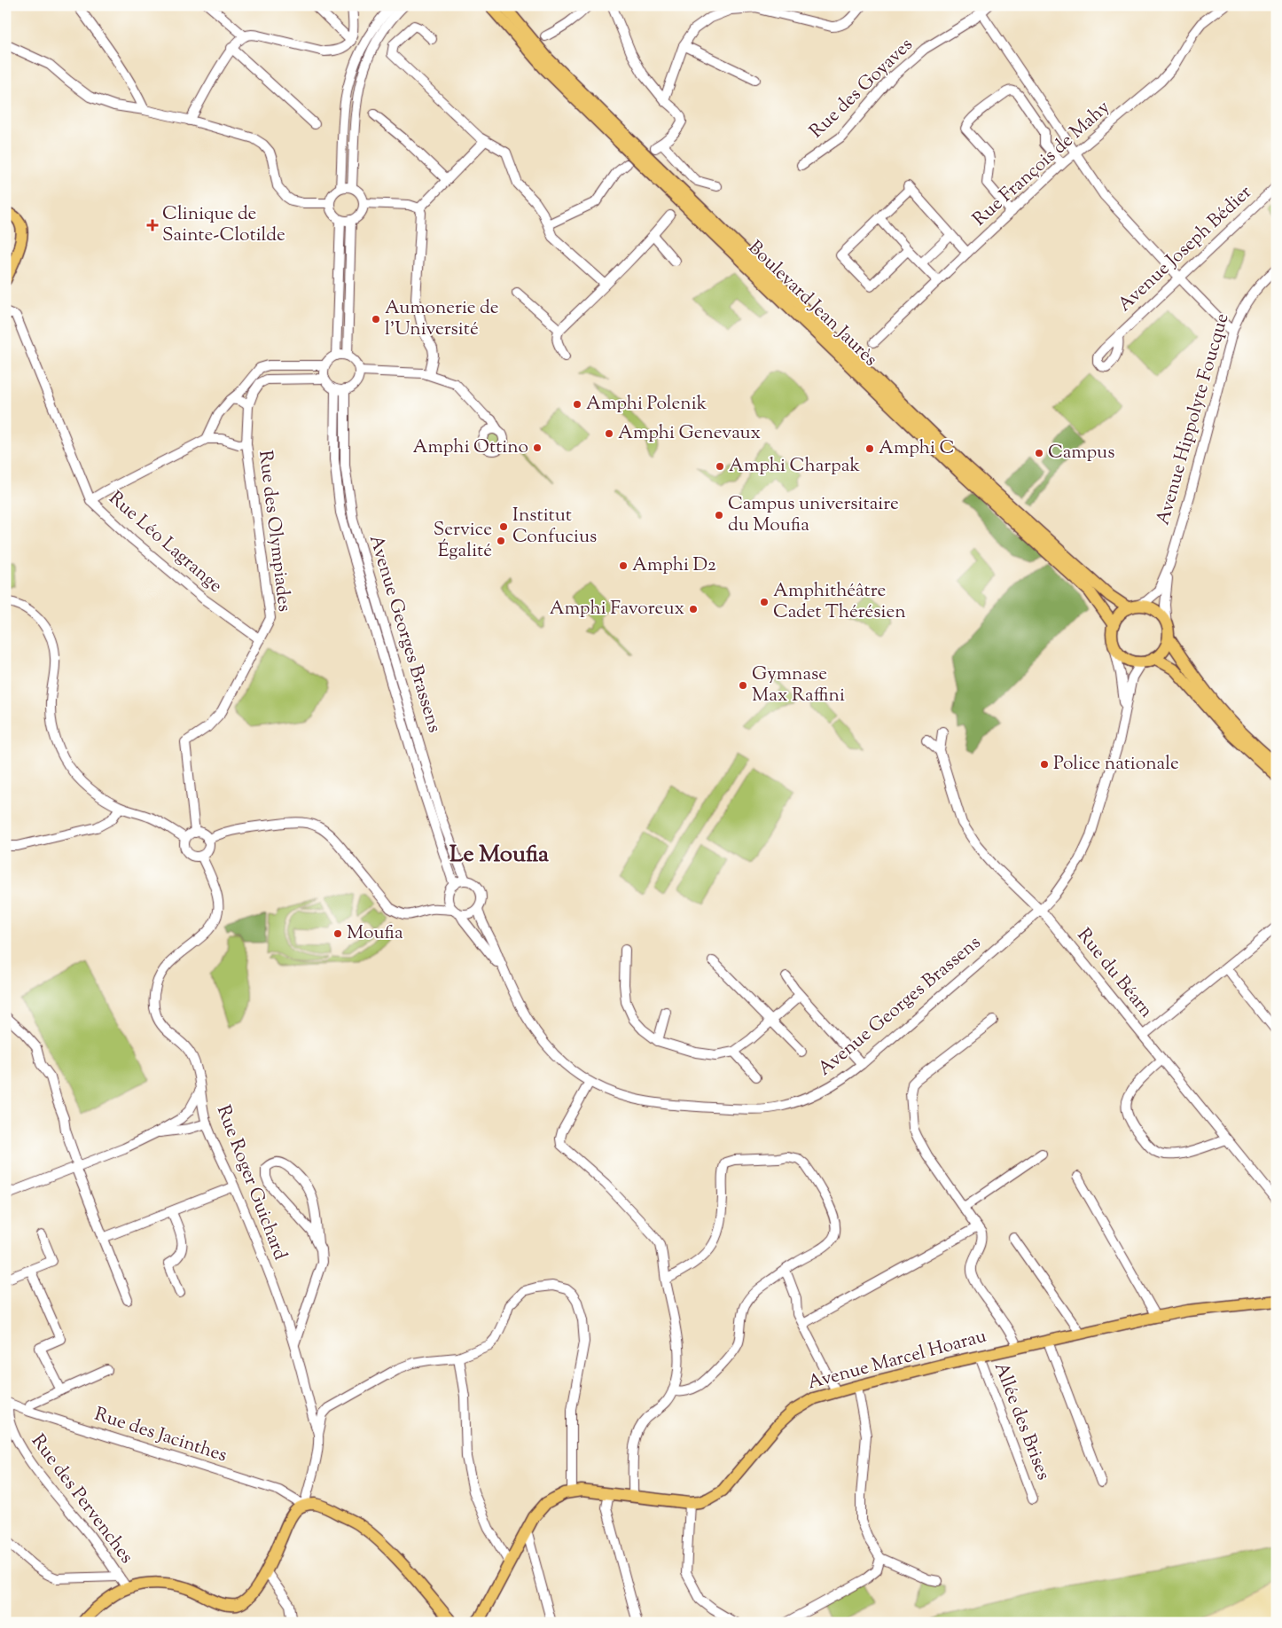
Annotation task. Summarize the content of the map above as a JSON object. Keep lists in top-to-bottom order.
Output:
{
  "streets": {
    "main road": ["Boulevard Jean Jaurès", "Avenue Marcel Hoarau"],
    "street": [
      "Rue des Goyaves",
      "Rue François de Mahy",
      "Avenue Joseph Bédier",
      "Avenue Hippolyte Foucque",
      "Rue des Olympiades",
      "Rue Léo Lagrange",
      "Avenue Georges Brassens",
      "Rue du Béarn",
      "Rue Roger Guichard",
      "Allée des Brises",
      "Rue des Jacinthes",
      "Rue des Pervenches"
    ]
  },
  "crossings": [
    ["Boulevard Jean Jaurès", "Avenue Hippolyte Foucque"],
    ["Boulevard Jean Jaurès", "Avenue Georges Brassens"],
    ["Avenue Hippolyte Foucque", "Avenue Georges Brassens"],
    ["Rue des Olympiades", "Rue Léo Lagrange"],
    ["Rue des Olympiades", "Rue Roger Guichard"],
    ["Avenue Georges Brassens", "Rue du Béarn"],
    ["Rue Roger Guichard", "Rue des Jacinthes"],
    ["Avenue Marcel Hoarau", "Allée des Brises"],
    ["Rue des Jacinthes", "Rue des Pervenches"]
  ],
  "districts": ["Le Moufia"],
  "places": {
    "health": ["Clinique de Sainte-Clotilde"],
    "other": [
      "Aumonerie de l'Université",
      "Amphi Polenik",
      "Amphi Genevaux",
      "Amphi Ottino",
      "Amphi C",
      "Campus",
      "Amphi Charpak",
      "Campus universitaire du Moufia",
      "Institut Confucius",
      "Service Égalité",
      "Amphi D2",
      "Amphithéâtre Cadet Thérésien",
      "Amphi Favoreux",
      "Gymnase Max Raffini",
      "Police nationale",
      "Moufia"
    ]
  }
}
